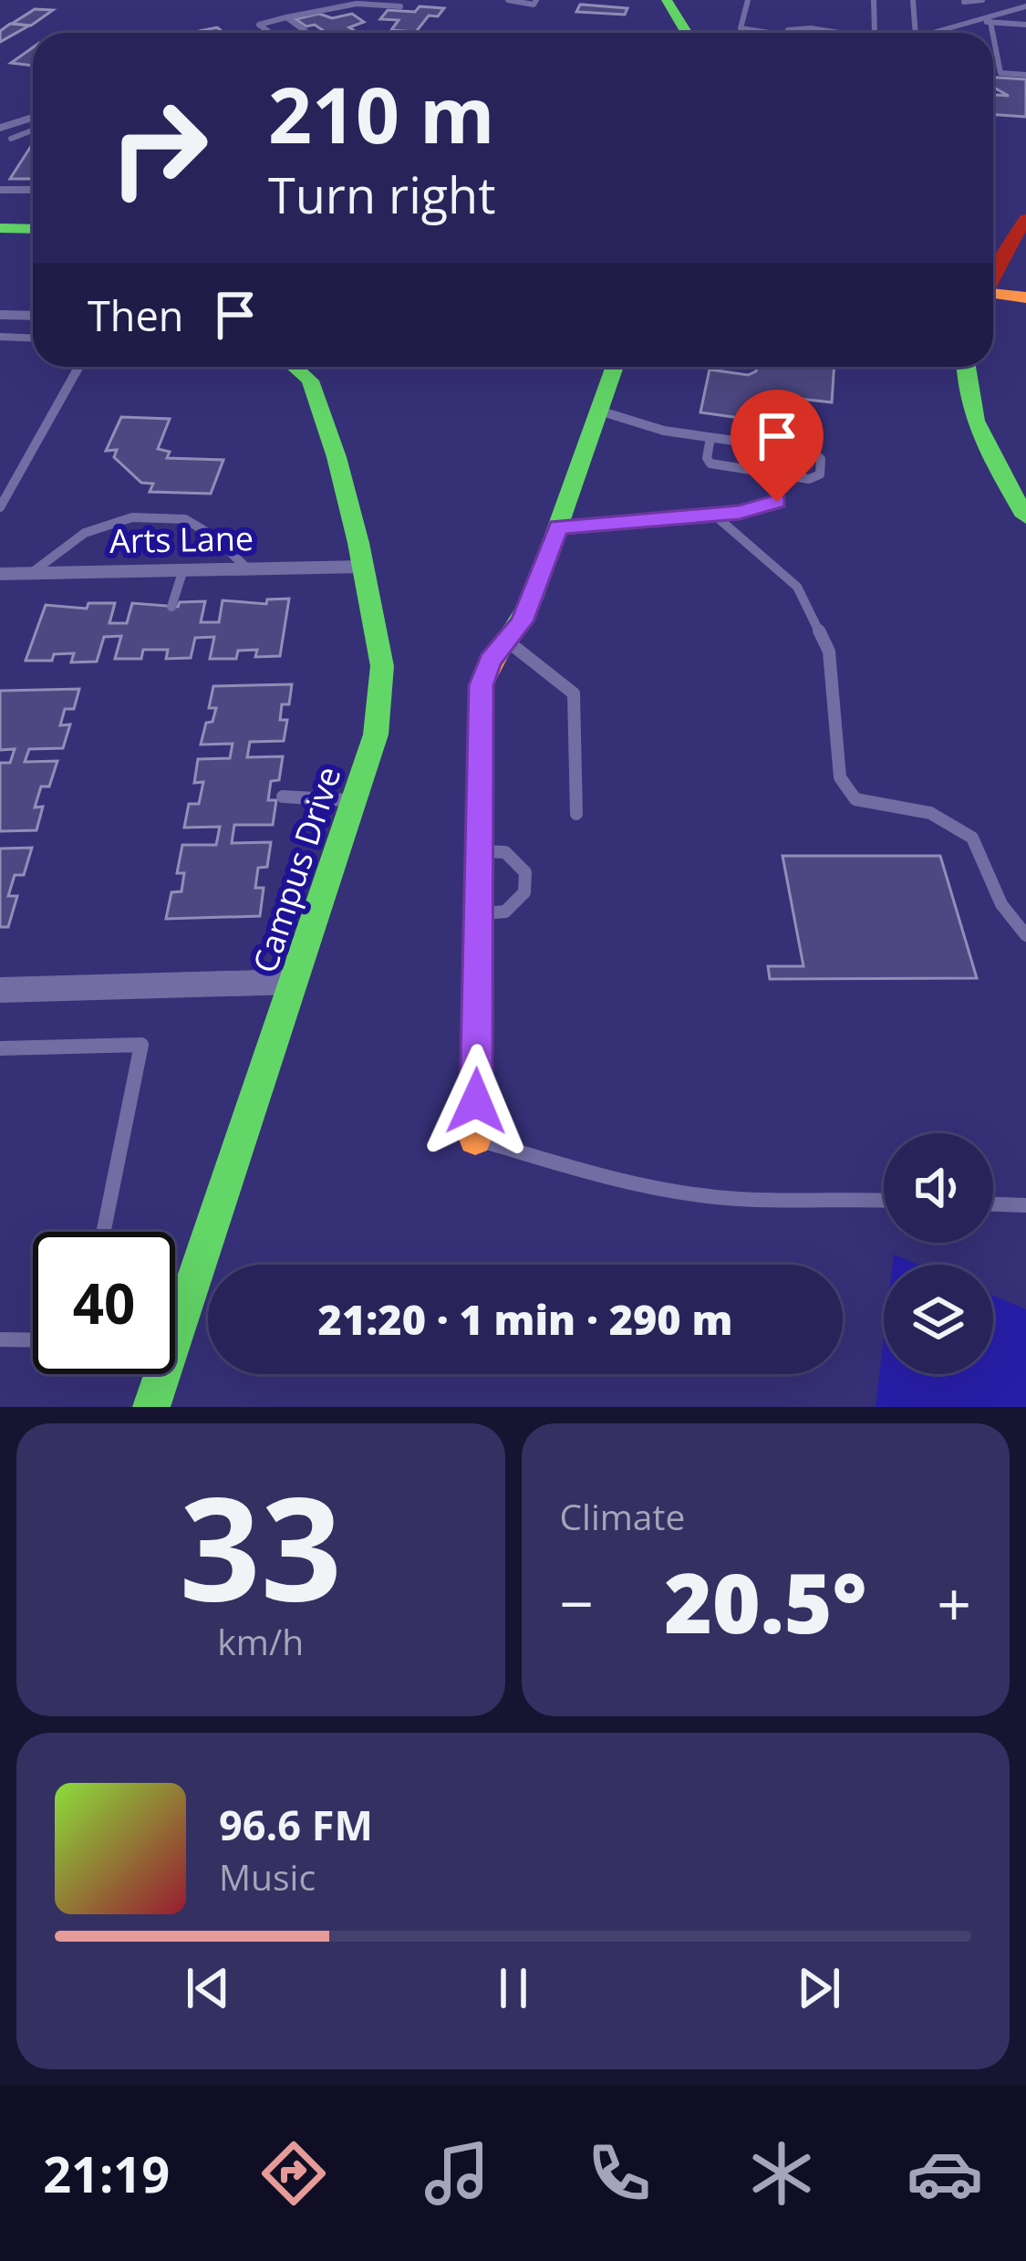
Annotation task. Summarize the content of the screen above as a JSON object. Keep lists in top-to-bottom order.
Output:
{
  "streets": {
    "main road": ["Campus Drive"],
    "street": ["Arts Lane"]
  },
  "crossings": [
    ["Arts Lane", "Campus Drive"]
  ],
  "page": {
    "turn": ["210 m", "Turn right"],
    "then": "Then",
    "limit": "40",
    "trip": "21:20 · 1 min · 290 m",
    "tile": [
      ["33", "km/h"],
      "Climate"
    ],
    "heat": ["−", "20.5°", "+"],
    "song": ["96.6 FM", "Music"],
    "tabs": "21:19"
  }
}
